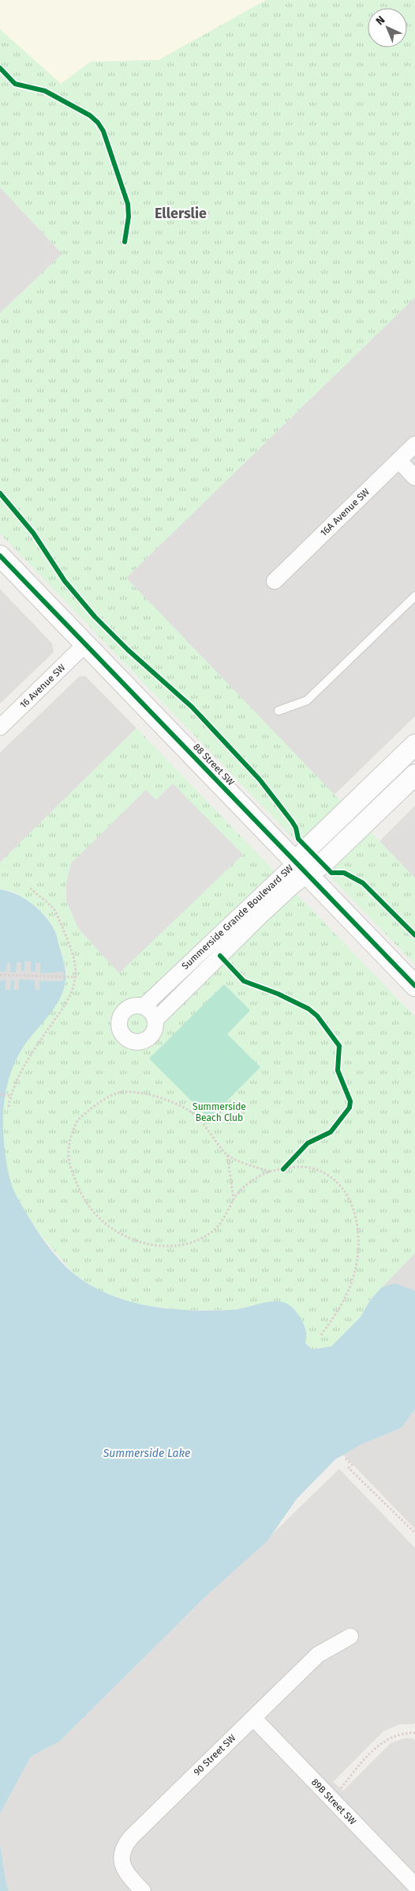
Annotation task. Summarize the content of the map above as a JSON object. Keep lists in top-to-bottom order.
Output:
{
  "streets": {
    "street": [
      "16A Avenue SW",
      "16 Avenue SW",
      "88 Street SW",
      "Summerside Grande Boulevard SW",
      "90 Street SW",
      "89B Street SW"
    ]
  },
  "crossings": [
    ["16 Avenue SW", "88 Street SW"],
    ["88 Street SW", "Summerside Grande Boulevard SW"],
    ["90 Street SW", "89B Street SW"]
  ],
  "districts": ["Ellerslie"],
  "water": ["Summerside Lake"],
  "parks": ["Summerside Beach Club"],
  "north": "top left"
}
